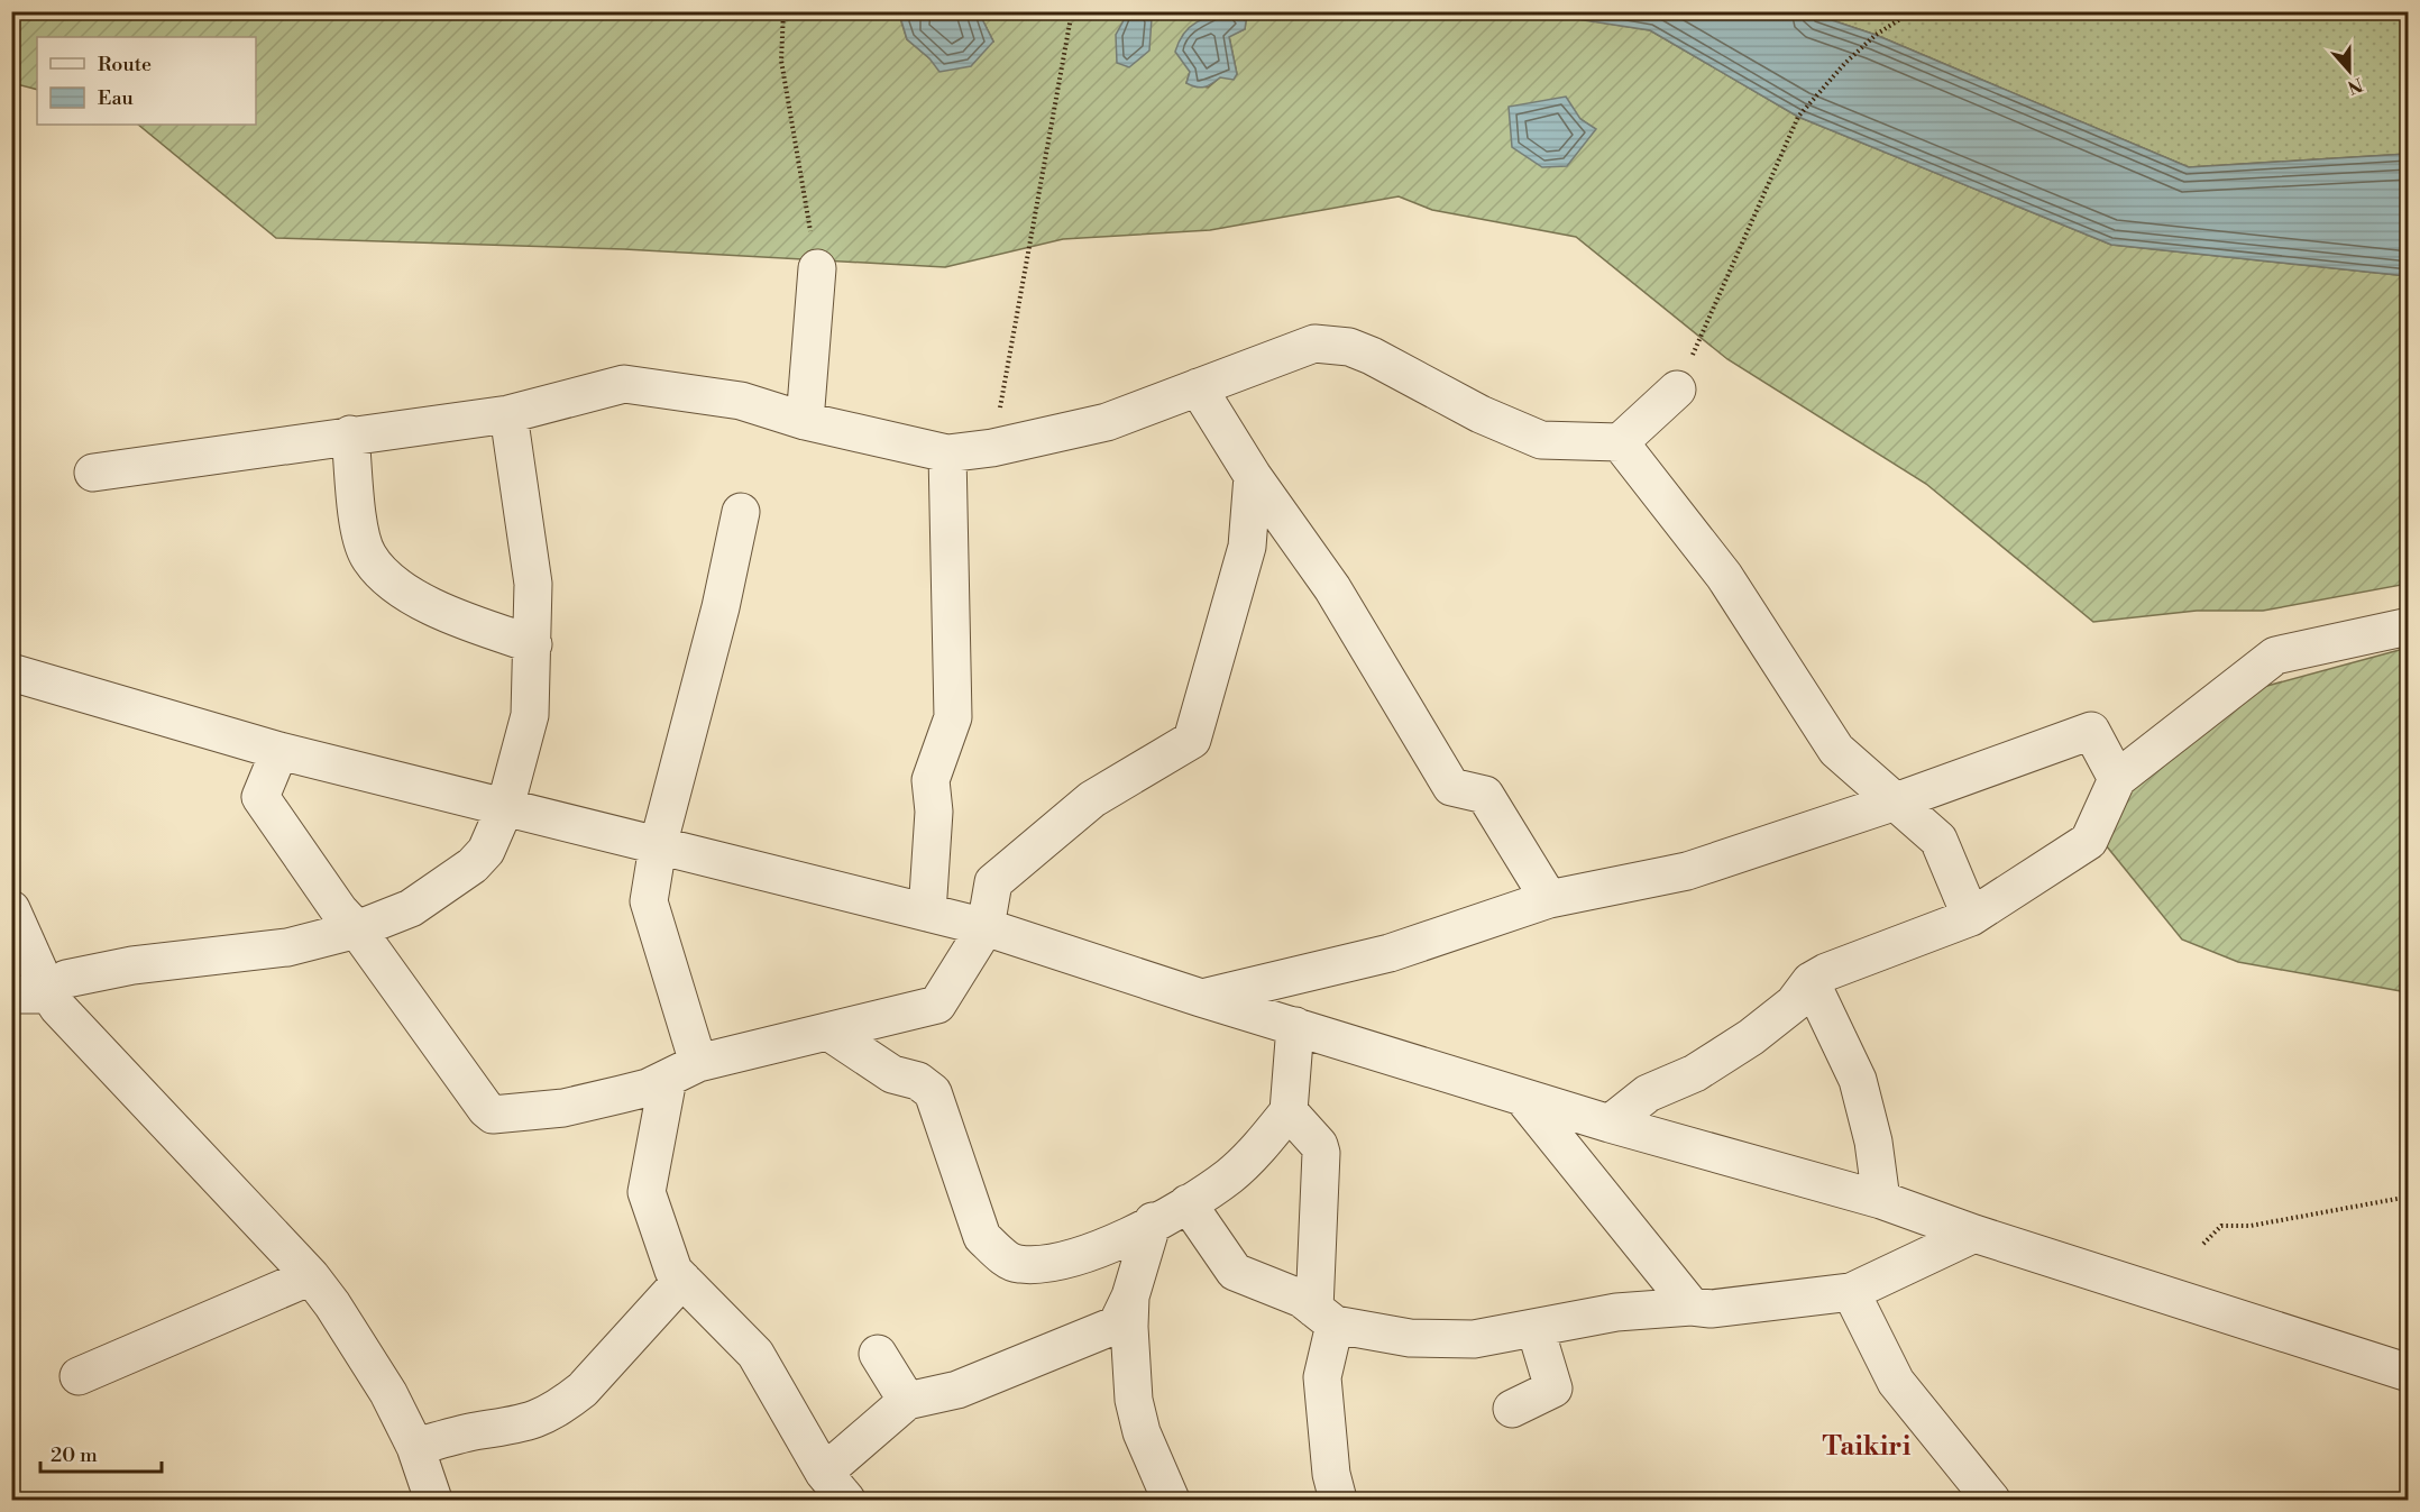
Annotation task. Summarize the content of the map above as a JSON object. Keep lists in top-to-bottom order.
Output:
{
  "districts": ["Taikiri"],
  "legend": ["Route", "Eau"],
  "scale_bar": "20 m",
  "north": "bottom"
}
